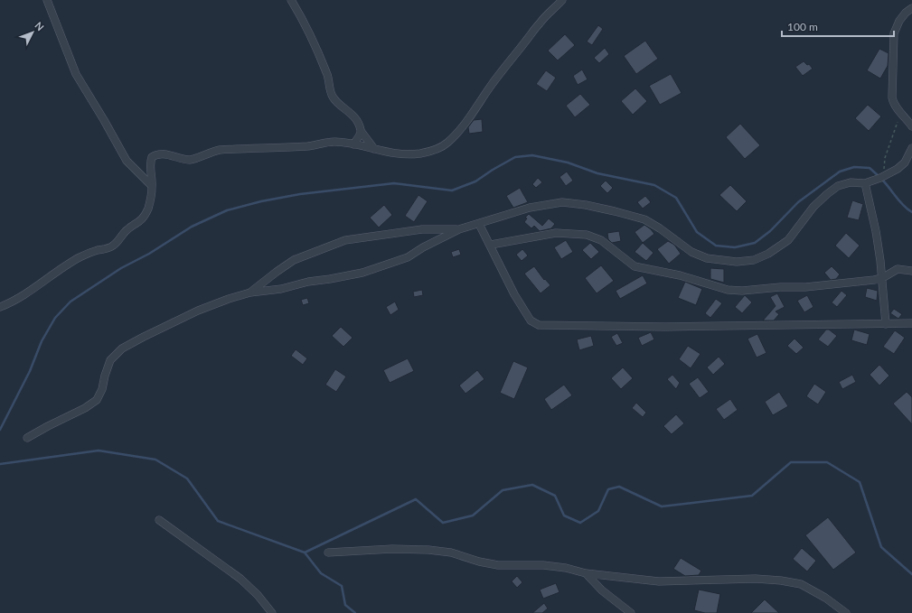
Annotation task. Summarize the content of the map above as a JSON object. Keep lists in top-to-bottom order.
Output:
{
  "scale_bar": "100 m",
  "north": "top right"
}
